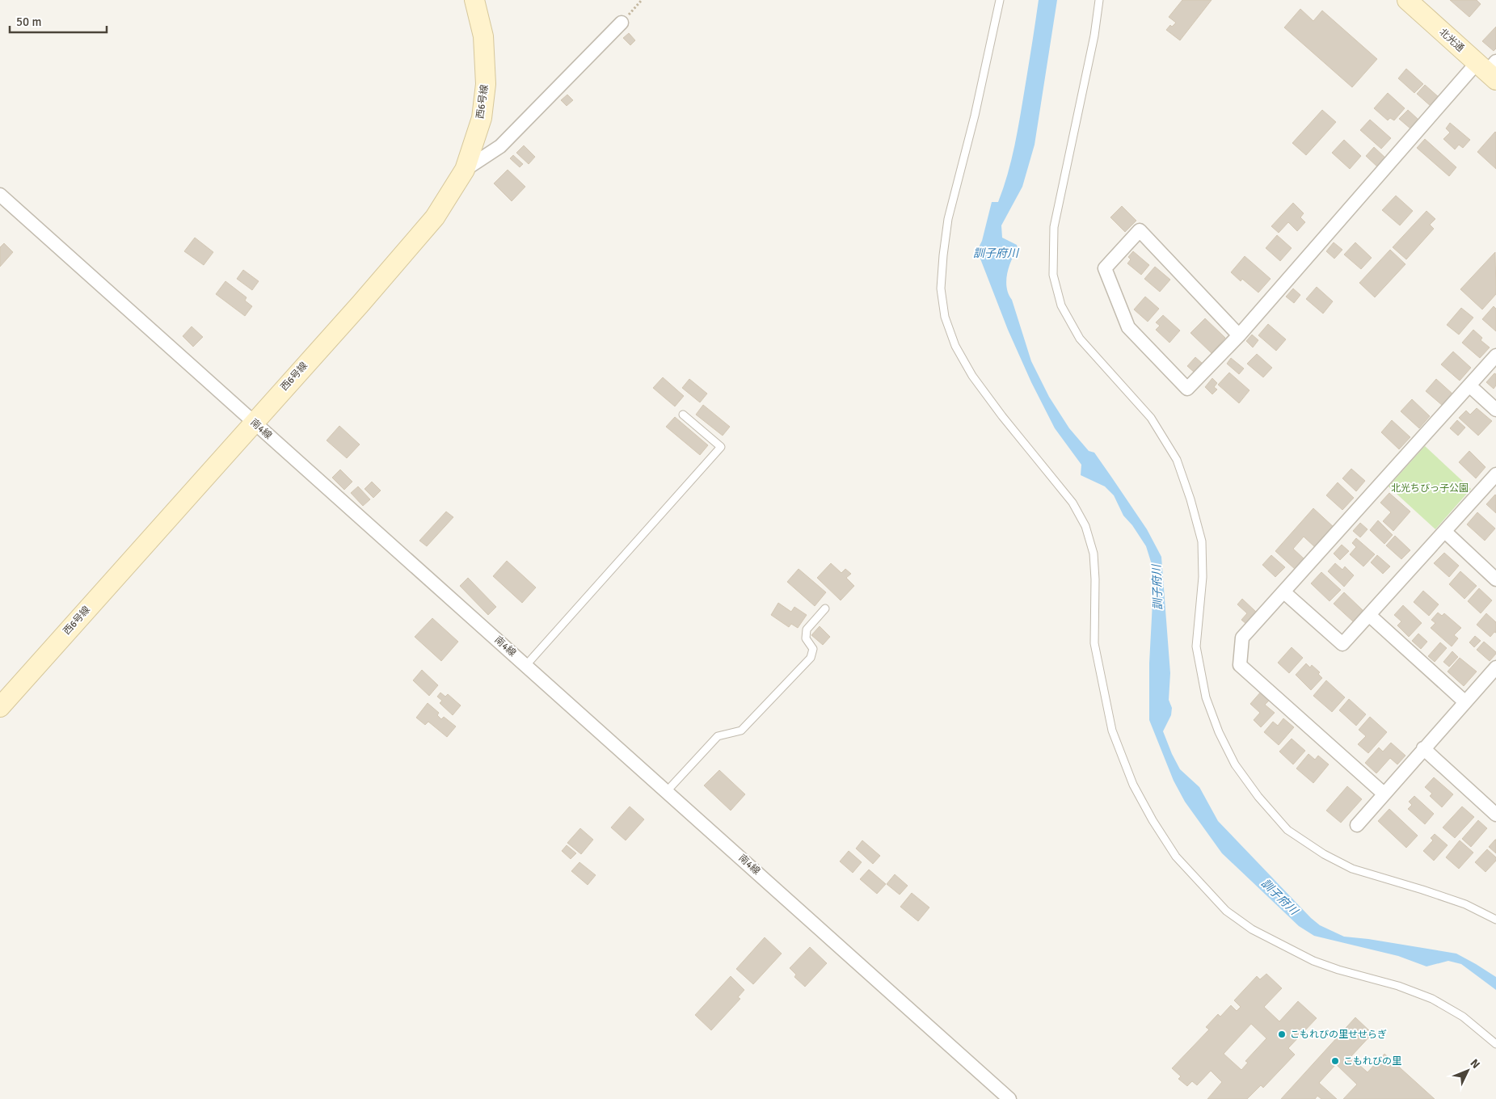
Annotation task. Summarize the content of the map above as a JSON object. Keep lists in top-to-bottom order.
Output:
{
  "streets": {
    "street": ["北光通", "西6号線", "南4線"]
  },
  "crossings": [
    ["西6号線", "南4線"]
  ],
  "water": ["訓子府川"],
  "parks": ["北光ちびっ子公園"],
  "places": ["こもれびの里せせらぎ", "こもれびの里"],
  "scale_bar": "50 m",
  "north": "top right"
}
